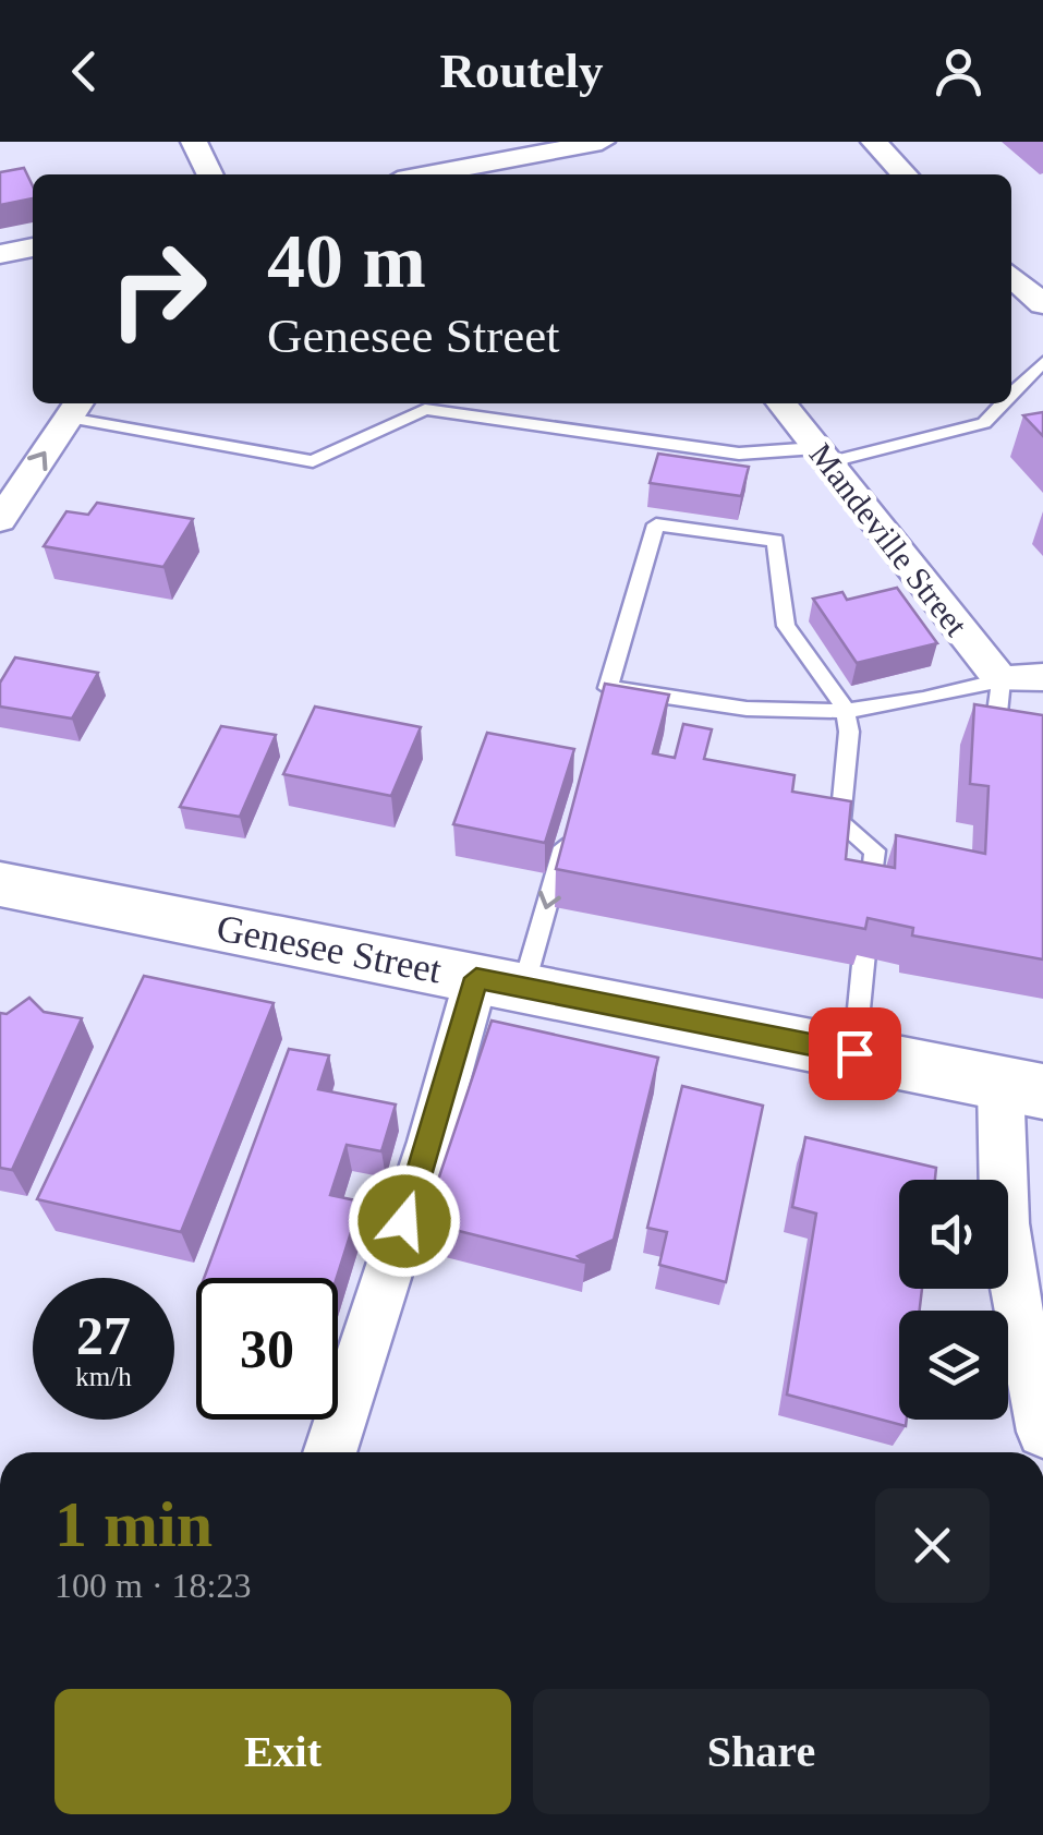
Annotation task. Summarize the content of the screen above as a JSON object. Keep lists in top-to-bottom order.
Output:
{
  "streets": {
    "main road": ["Genesee Street"],
    "street": ["Mandeville Street"]
  },
  "page": {
    "header": "Routely",
    "turn": ["40 m", "Genesee Street"],
    "speed": "27 km/h",
    "limit": "30",
    "heading": ["1 min", "100 m · 18:23"],
    "buttons": ["Exit", "Share"]
  }
}
